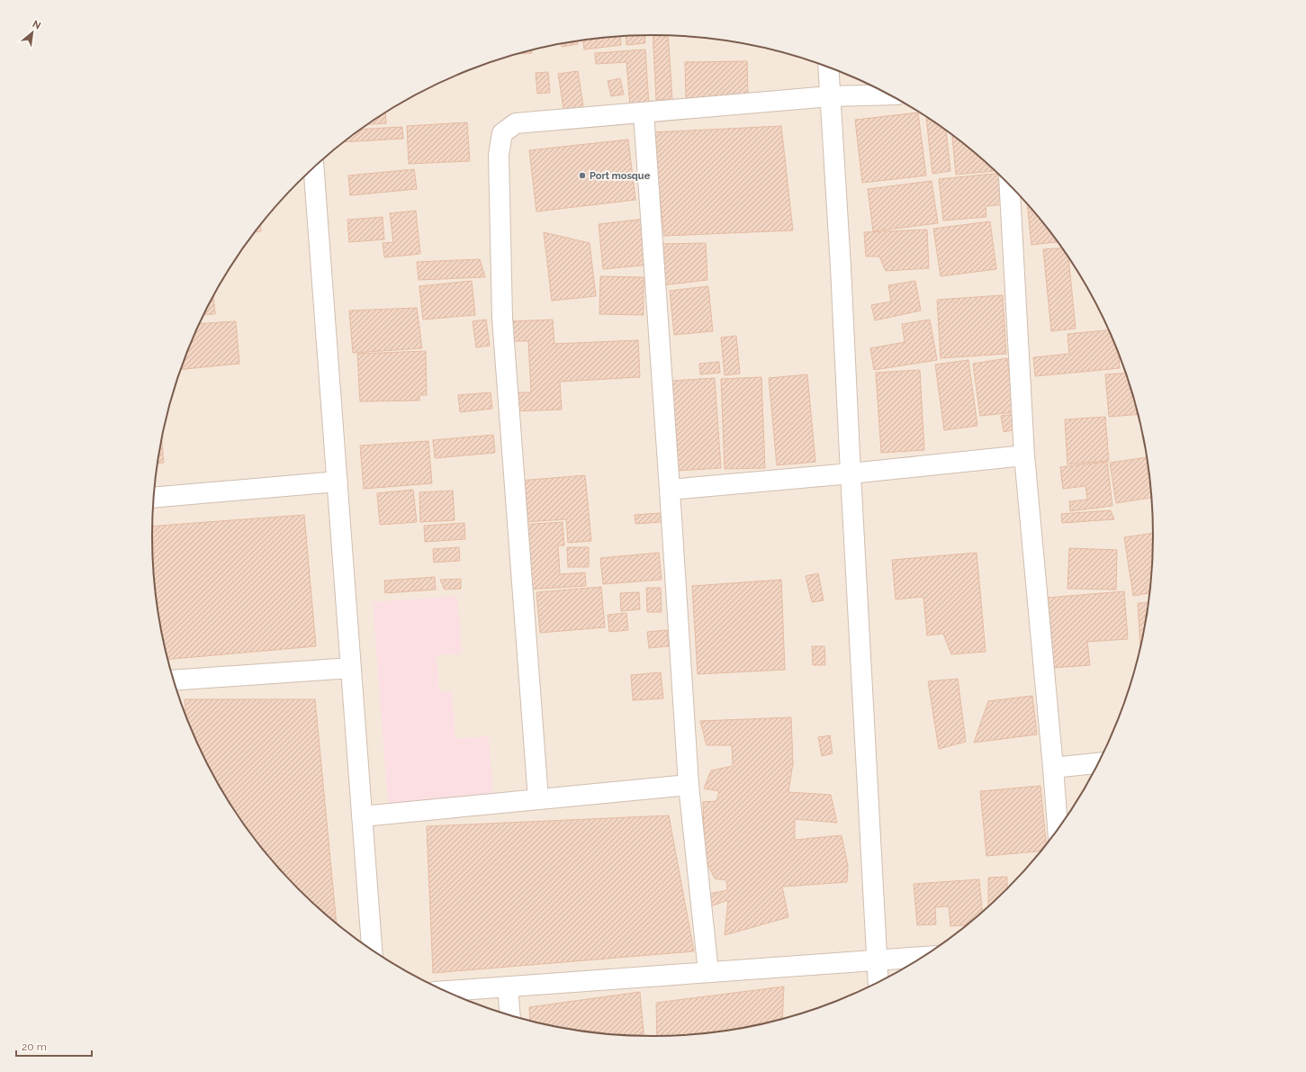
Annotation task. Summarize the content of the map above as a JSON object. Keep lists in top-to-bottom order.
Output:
{
  "places": ["Port mosque"],
  "scale_bar": "20 m",
  "north": "top right"
}
